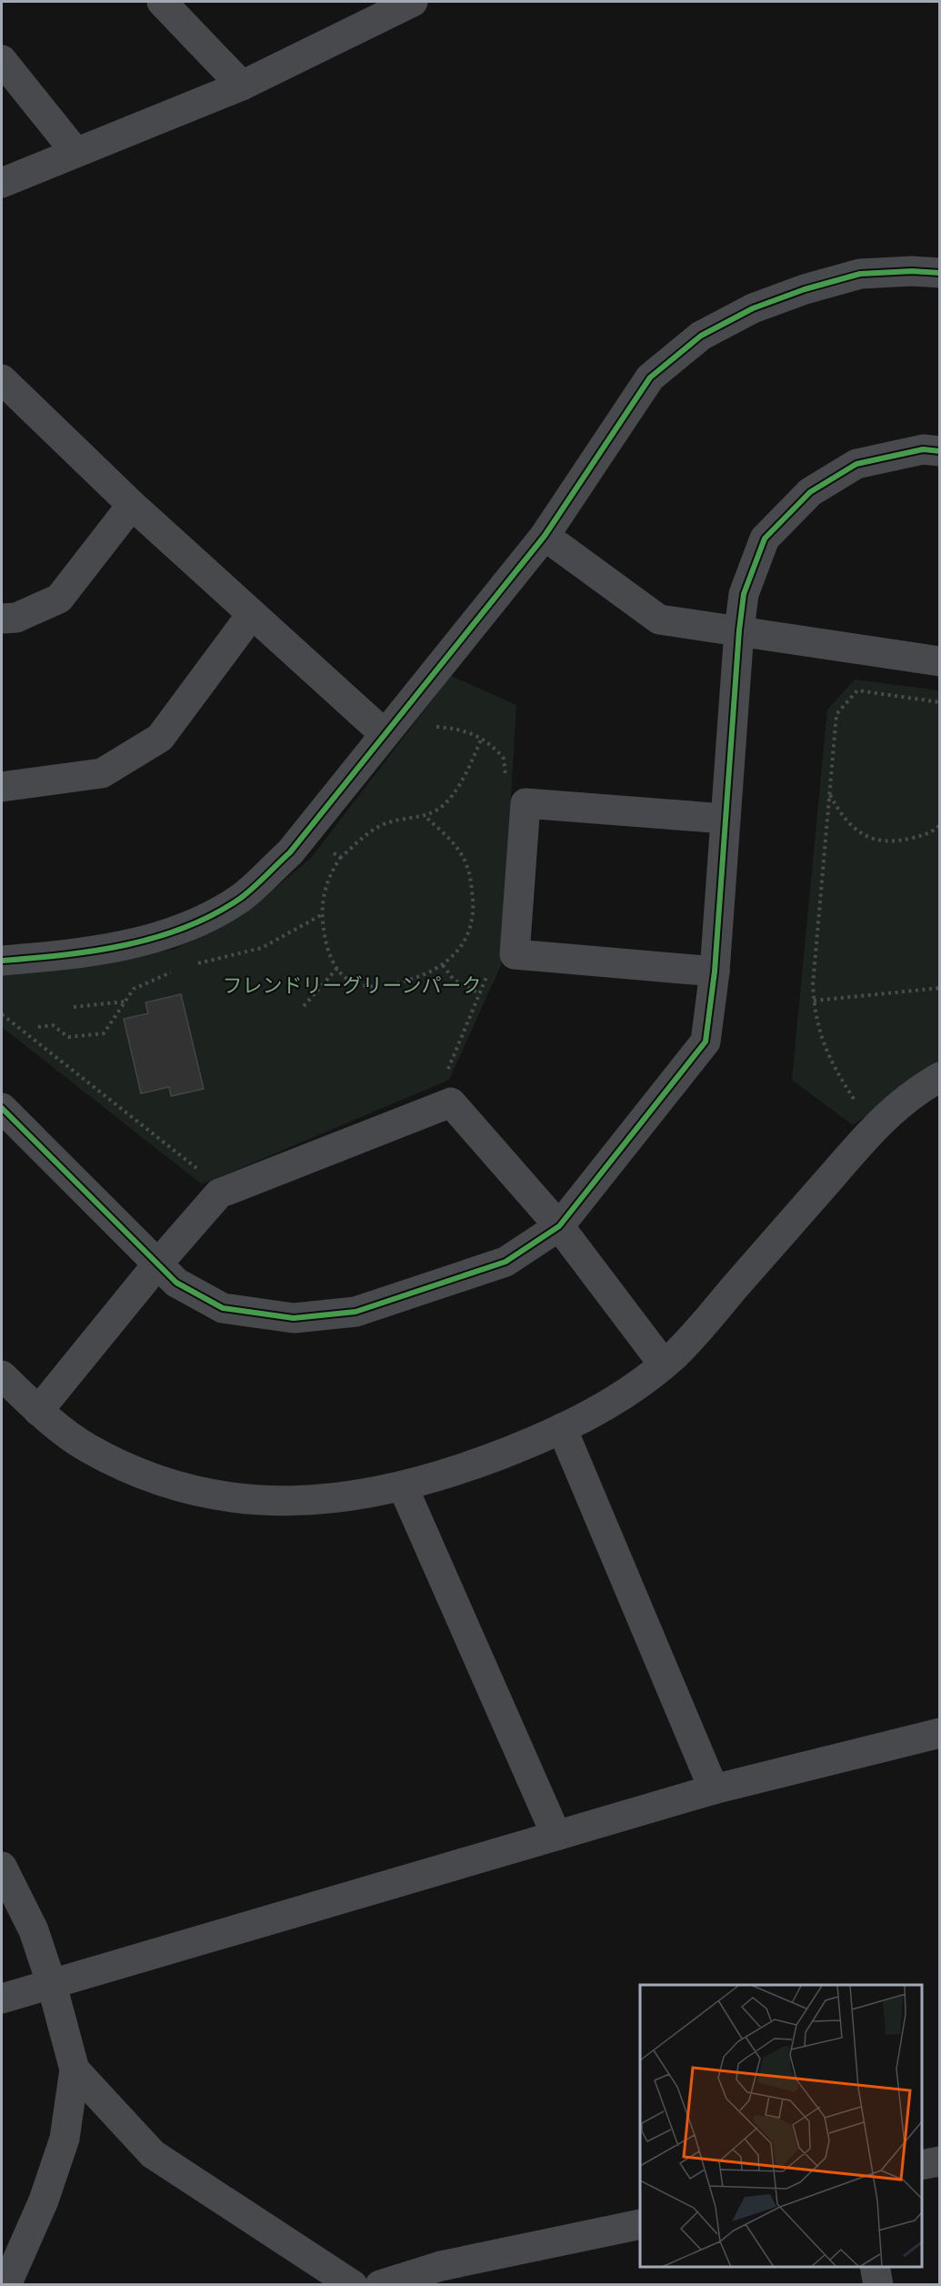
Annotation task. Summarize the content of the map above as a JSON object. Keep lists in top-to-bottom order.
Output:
{
  "parks": ["フレンドリーグリーンパーク"]
}
